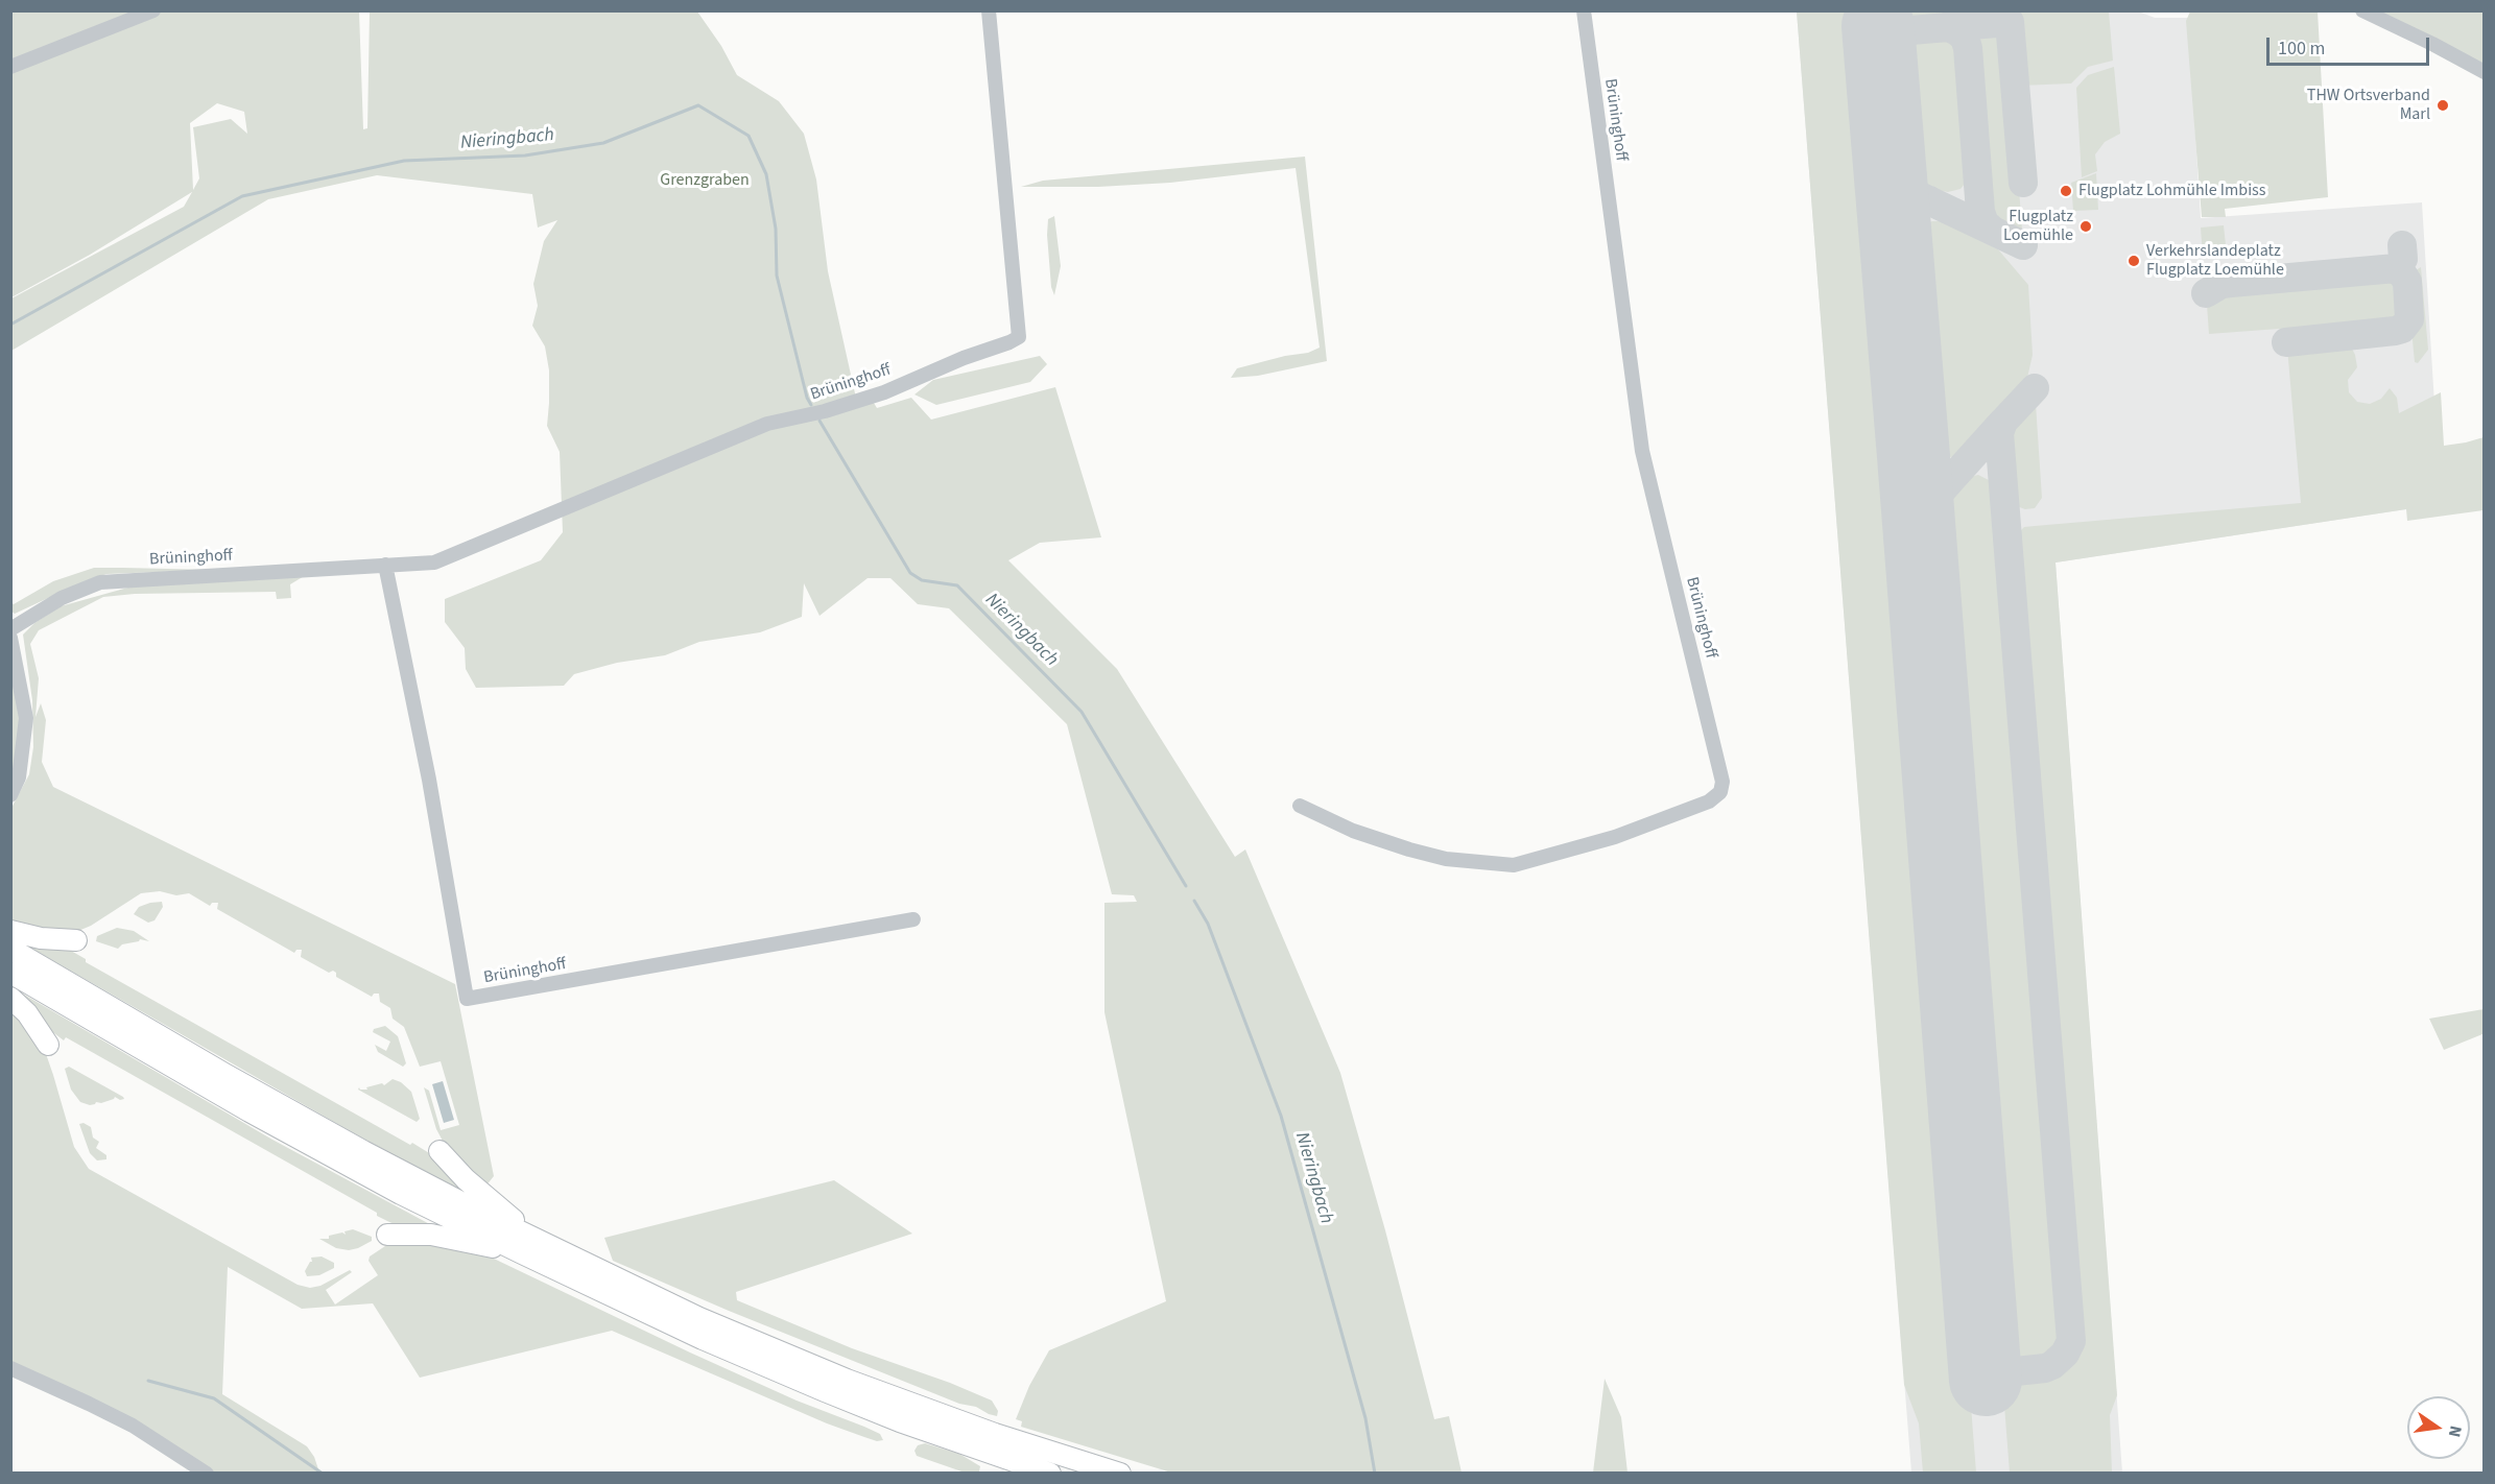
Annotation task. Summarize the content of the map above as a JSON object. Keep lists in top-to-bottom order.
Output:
{
  "streets": {
    "street": ["Brüninghoff"]
  },
  "water": ["Nieringbach"],
  "parks": ["Grenzgraben"],
  "places": [
    "THW Ortsverband Marl",
    "Flugplatz Lohmühle Imbiss",
    "Flugplatz Loemühle",
    "Verkehrslandeplatz Flugplatz Loemühle"
  ],
  "scale_bar": "100 m",
  "north": "right"
}
